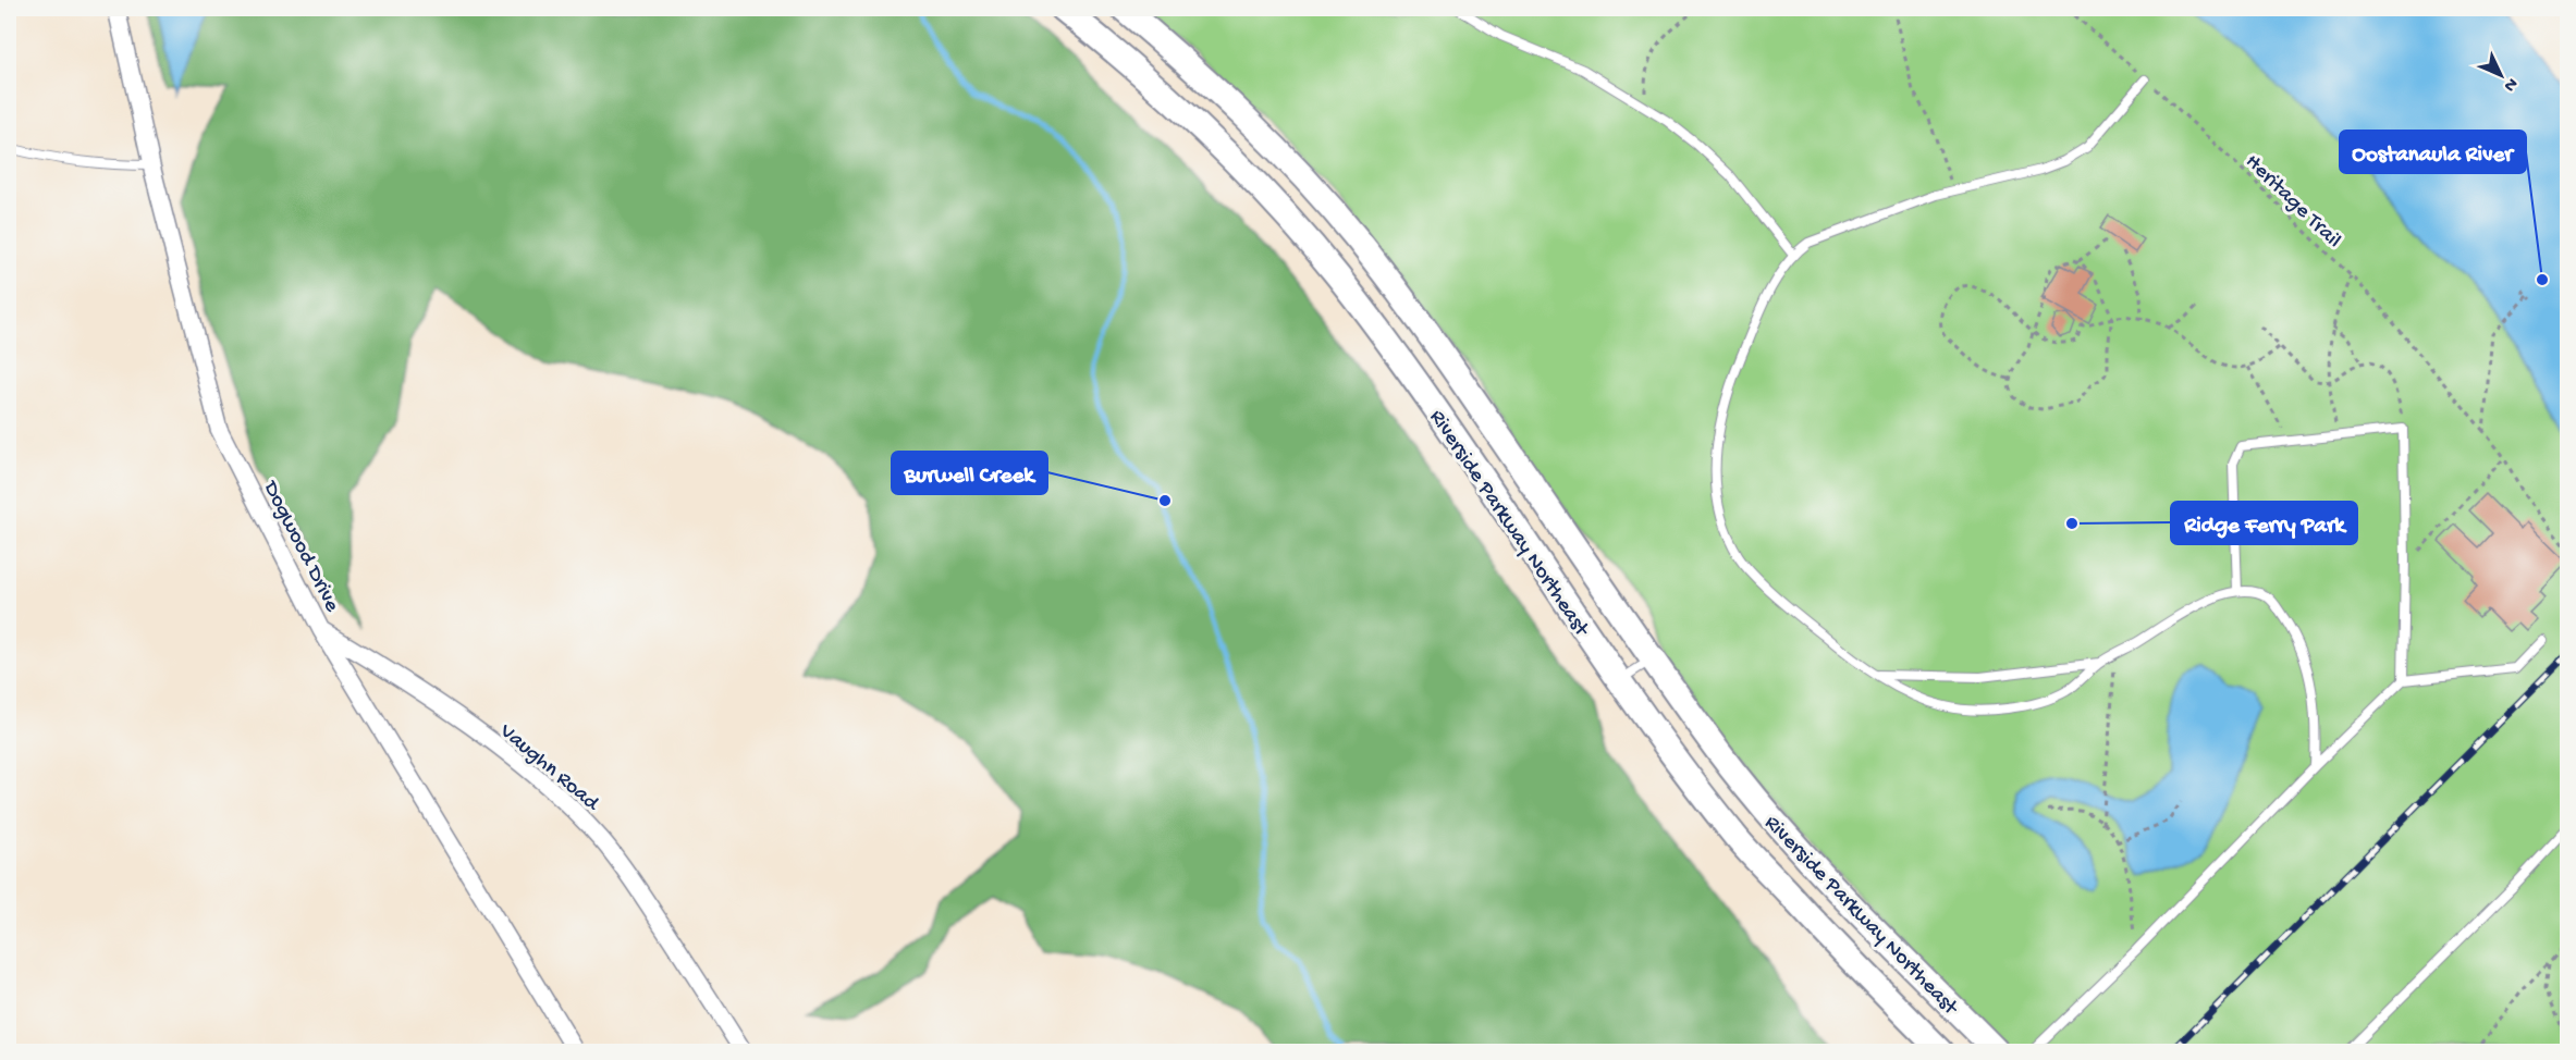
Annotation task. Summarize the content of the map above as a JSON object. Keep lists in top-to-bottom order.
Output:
{
  "streets": {
    "main road": ["Riverside Parkway Northeast"],
    "street": ["Dogwood Drive", "Vaughn Road"],
    "path": ["Heritage Trail"]
  },
  "crossings": [
    ["Dogwood Drive", "Vaughn Road"]
  ],
  "places": ["Oostanaula River", "Burwell Creek", "Ridge Ferry Park"],
  "north": "bottom right"
}
